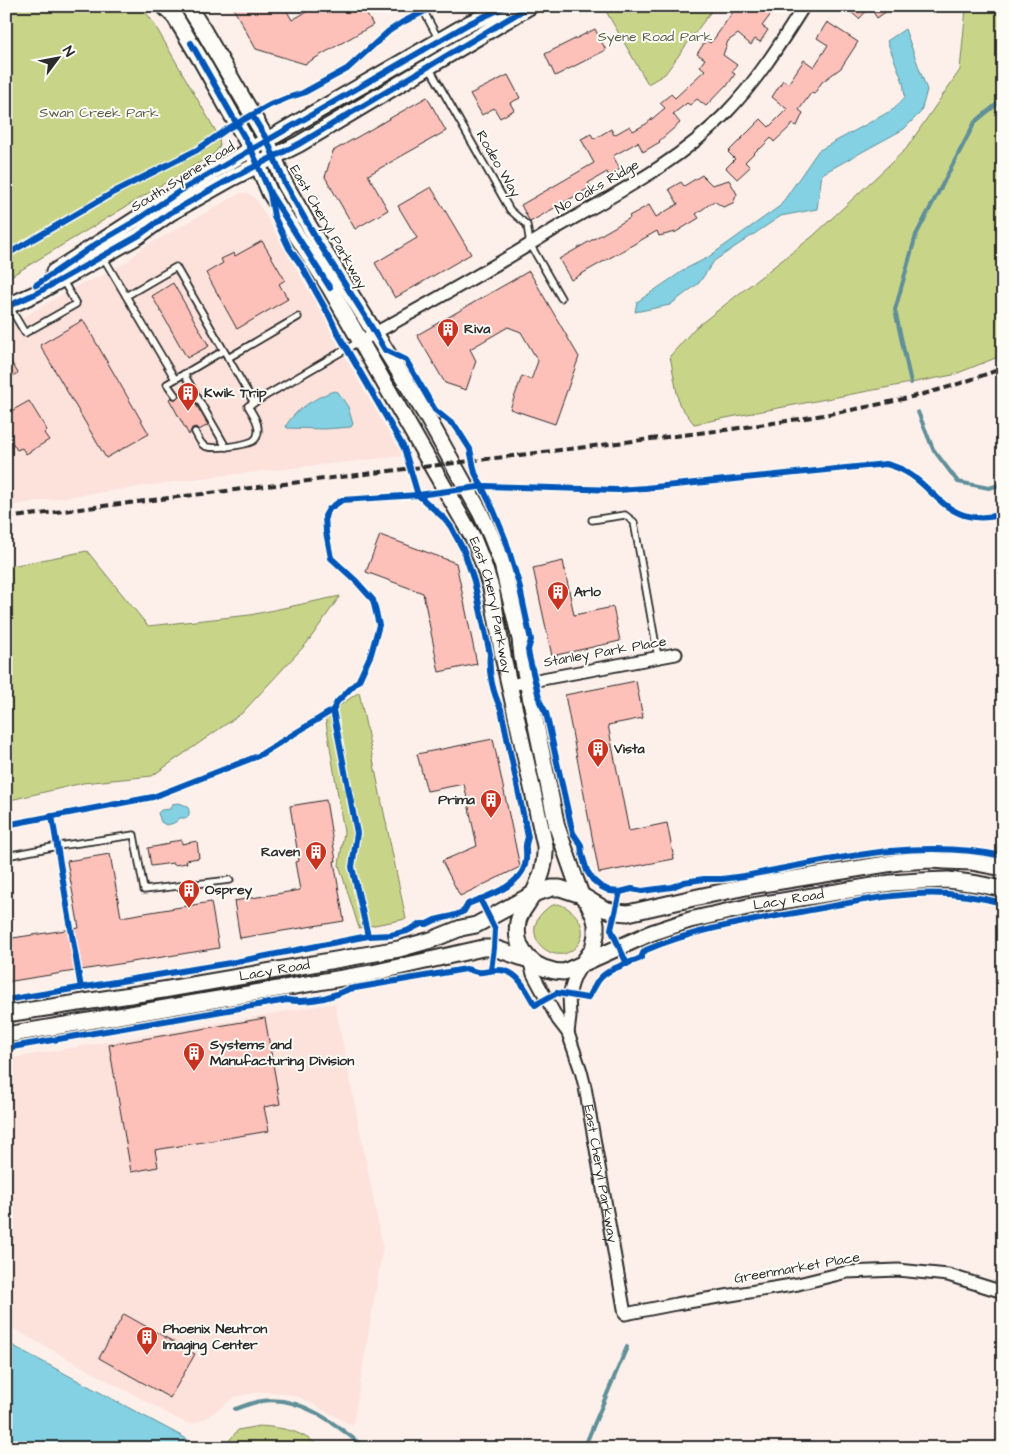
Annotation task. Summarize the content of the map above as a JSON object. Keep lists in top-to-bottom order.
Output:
{
  "streets": {
    "street": [
      "South Syene Road",
      "No Oaks Ridge",
      "East Cheryl Parkway",
      "Stanley Park Place",
      "Lacy Road",
      "Greenmarket Place"
    ],
    "lane": ["Rodeo Way"]
  },
  "crossings": [
    ["Rodeo Way", "South Syene Road"],
    ["Rodeo Way", "No Oaks Ridge"],
    ["South Syene Road", "East Cheryl Parkway"],
    ["No Oaks Ridge", "East Cheryl Parkway"],
    ["East Cheryl Parkway", "Stanley Park Place"],
    ["East Cheryl Parkway", "Lacy Road"],
    ["East Cheryl Parkway", "Greenmarket Place"]
  ],
  "parks": ["Syene Road Park", "Swan Creek Park"],
  "places": {
    "building": [
      "Riva",
      "Kwik Trip",
      "Arlo",
      "Vista",
      "Prima",
      "Raven",
      "Osprey",
      "Systems and Manufacturing Division",
      "Phoenix Neutron Imaging Center"
    ]
  },
  "north": "top right"
}
